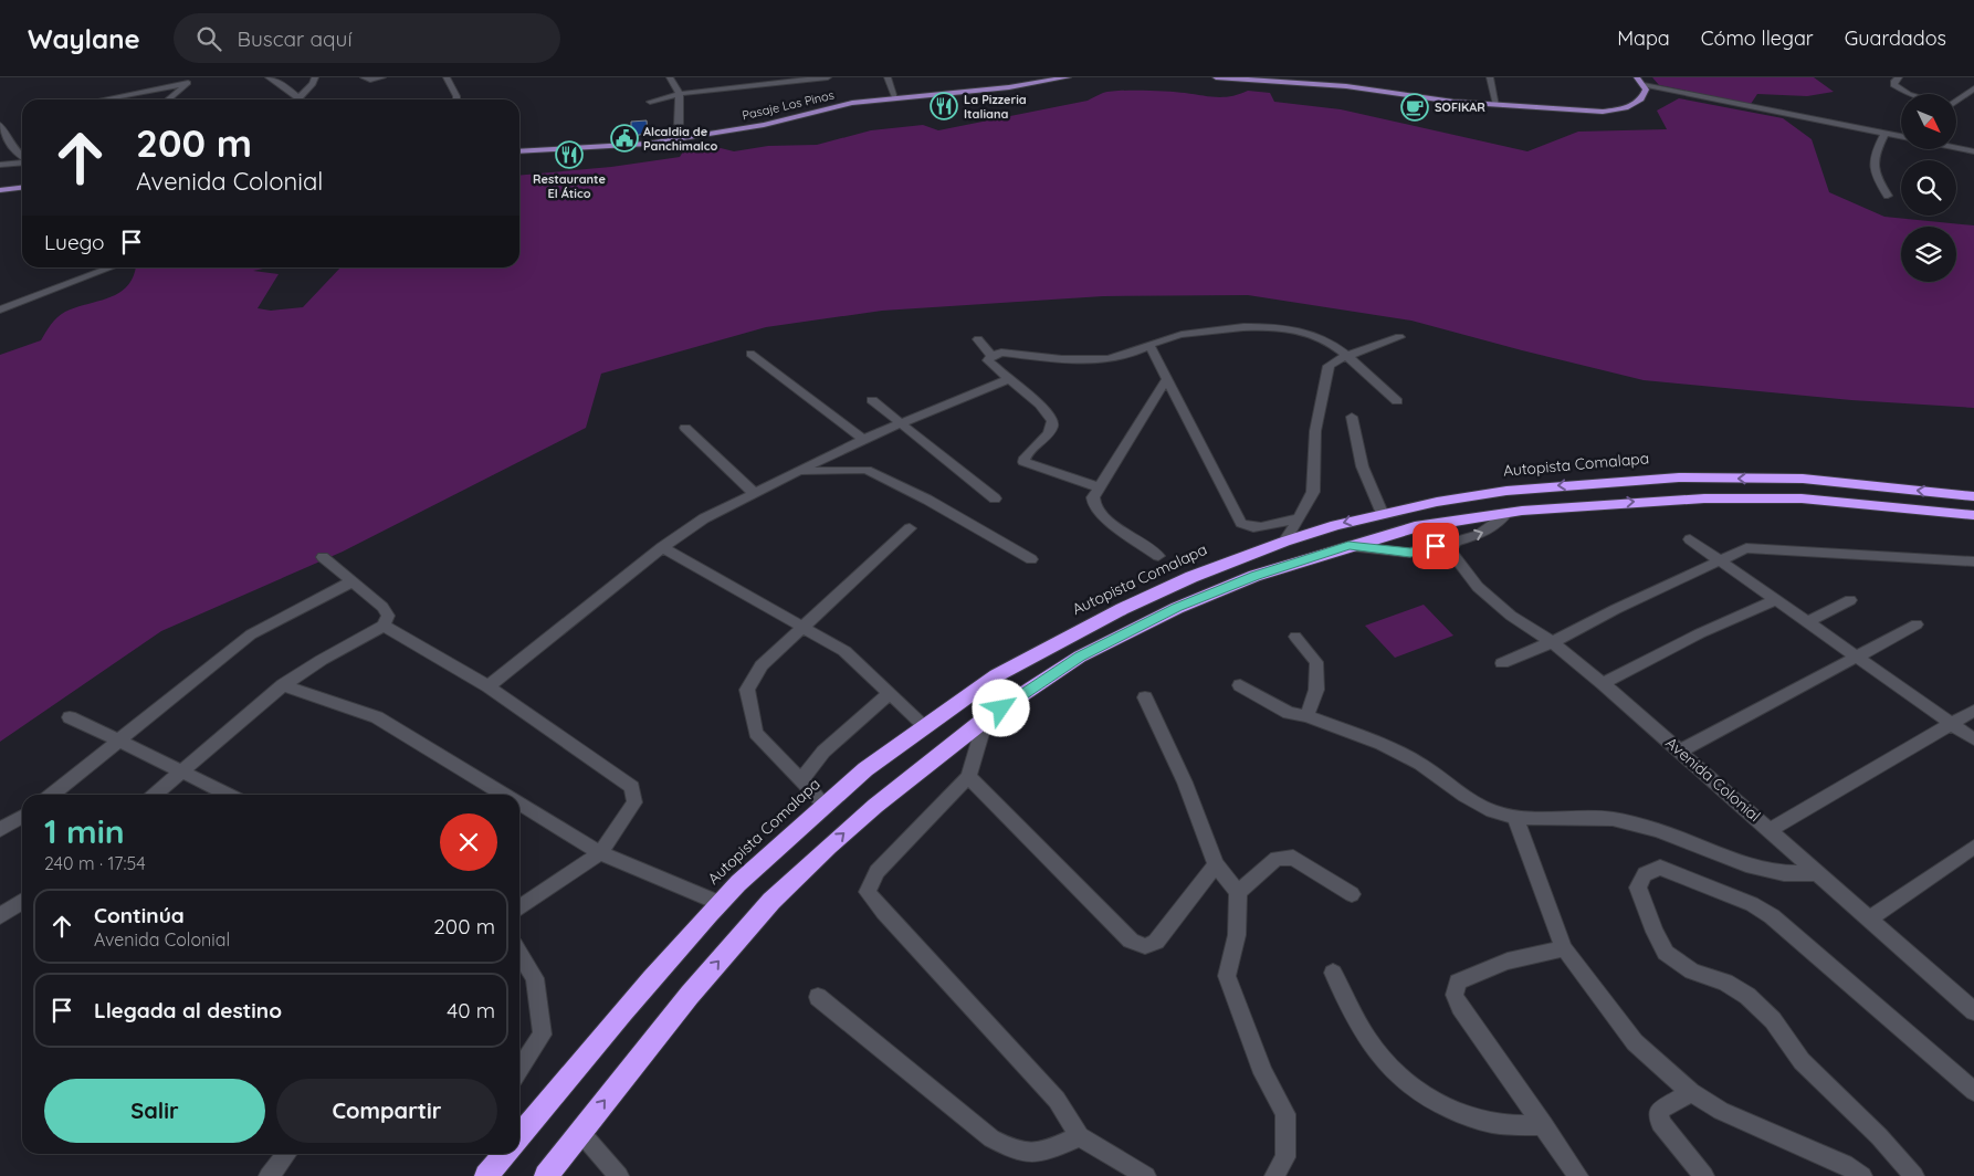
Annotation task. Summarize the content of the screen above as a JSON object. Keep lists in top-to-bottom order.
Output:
{
  "streets": {
    "highway": ["Autopista Comalapa"],
    "main road": ["Pasaje Los Pinos"],
    "street": ["Avenida Colonial"]
  },
  "places": {
    "restaurant": ["La Pizzeria Italiana", "Restaurante El Ático"],
    "cafe": ["SOFIKAR"],
    "public building": ["Alcaldia de Panchimalco"]
  },
  "north": "bottom right",
  "page": {
    "header": "Waylane",
    "search": "Buscar aquí",
    "nav": ["Mapa", "Cómo llegar", "Guardados"],
    "turn": ["200 m", "Avenida Colonial"],
    "then": "Luego",
    "heading": ["1 min", "240 m · 17:54"],
    "list": [
      {
        "name": "Continúa",
        "note": "Avenida Colonial",
        "value": "200 m"
      },
      {
        "name": "Llegada al destino",
        "value": "40 m"
      }
    ],
    "buttons": ["Salir", "Compartir"]
  }
}
